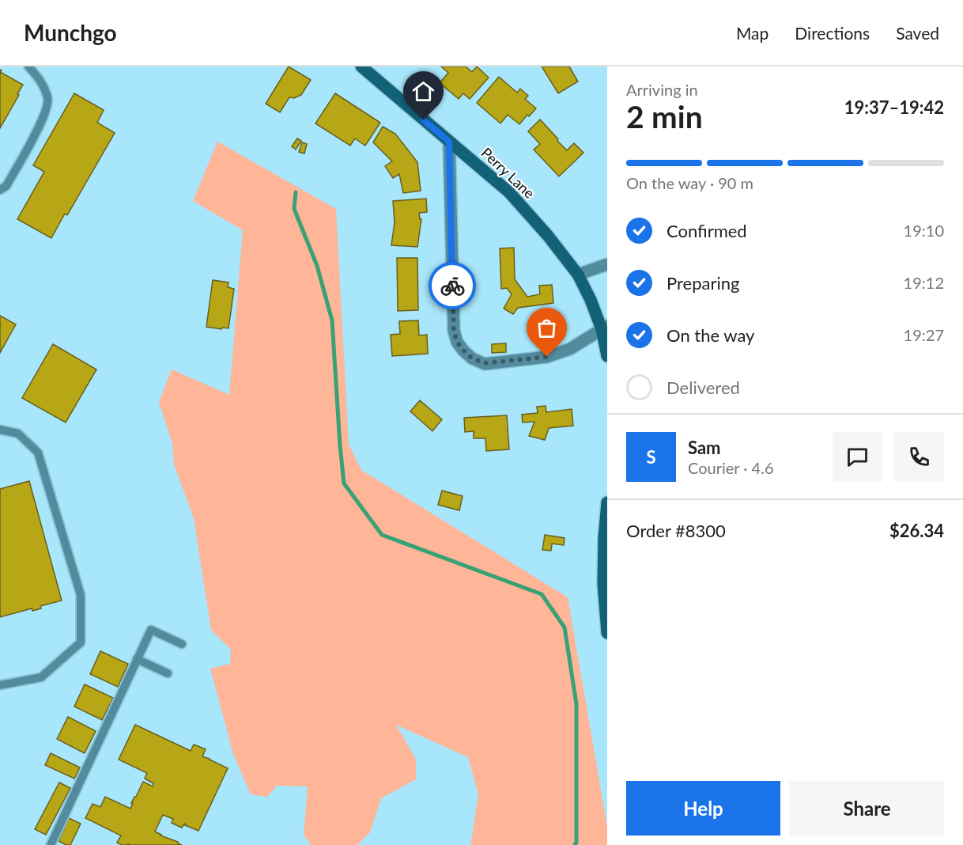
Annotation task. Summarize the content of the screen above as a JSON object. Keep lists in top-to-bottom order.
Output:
{
  "streets": {
    "street": ["Perry Lane"]
  },
  "page": {
    "header": "Munchgo",
    "nav": ["Map", "Directions", "Saved"],
    "heading": ["2 min", "Arriving in", "19:37–19:42"],
    "panel": [
      "Sam",
      "Courier · 4.6",
      "Order #8300",
      "$26.34"
    ],
    "bar": "On the way · 90 m",
    "list": [
      ["Confirmed", "19:10"],
      ["Preparing", "19:12"],
      ["On the way", "19:27"],
      "Delivered"
    ],
    "round": "S",
    "buttons": ["Help", "Share"]
  }
}
